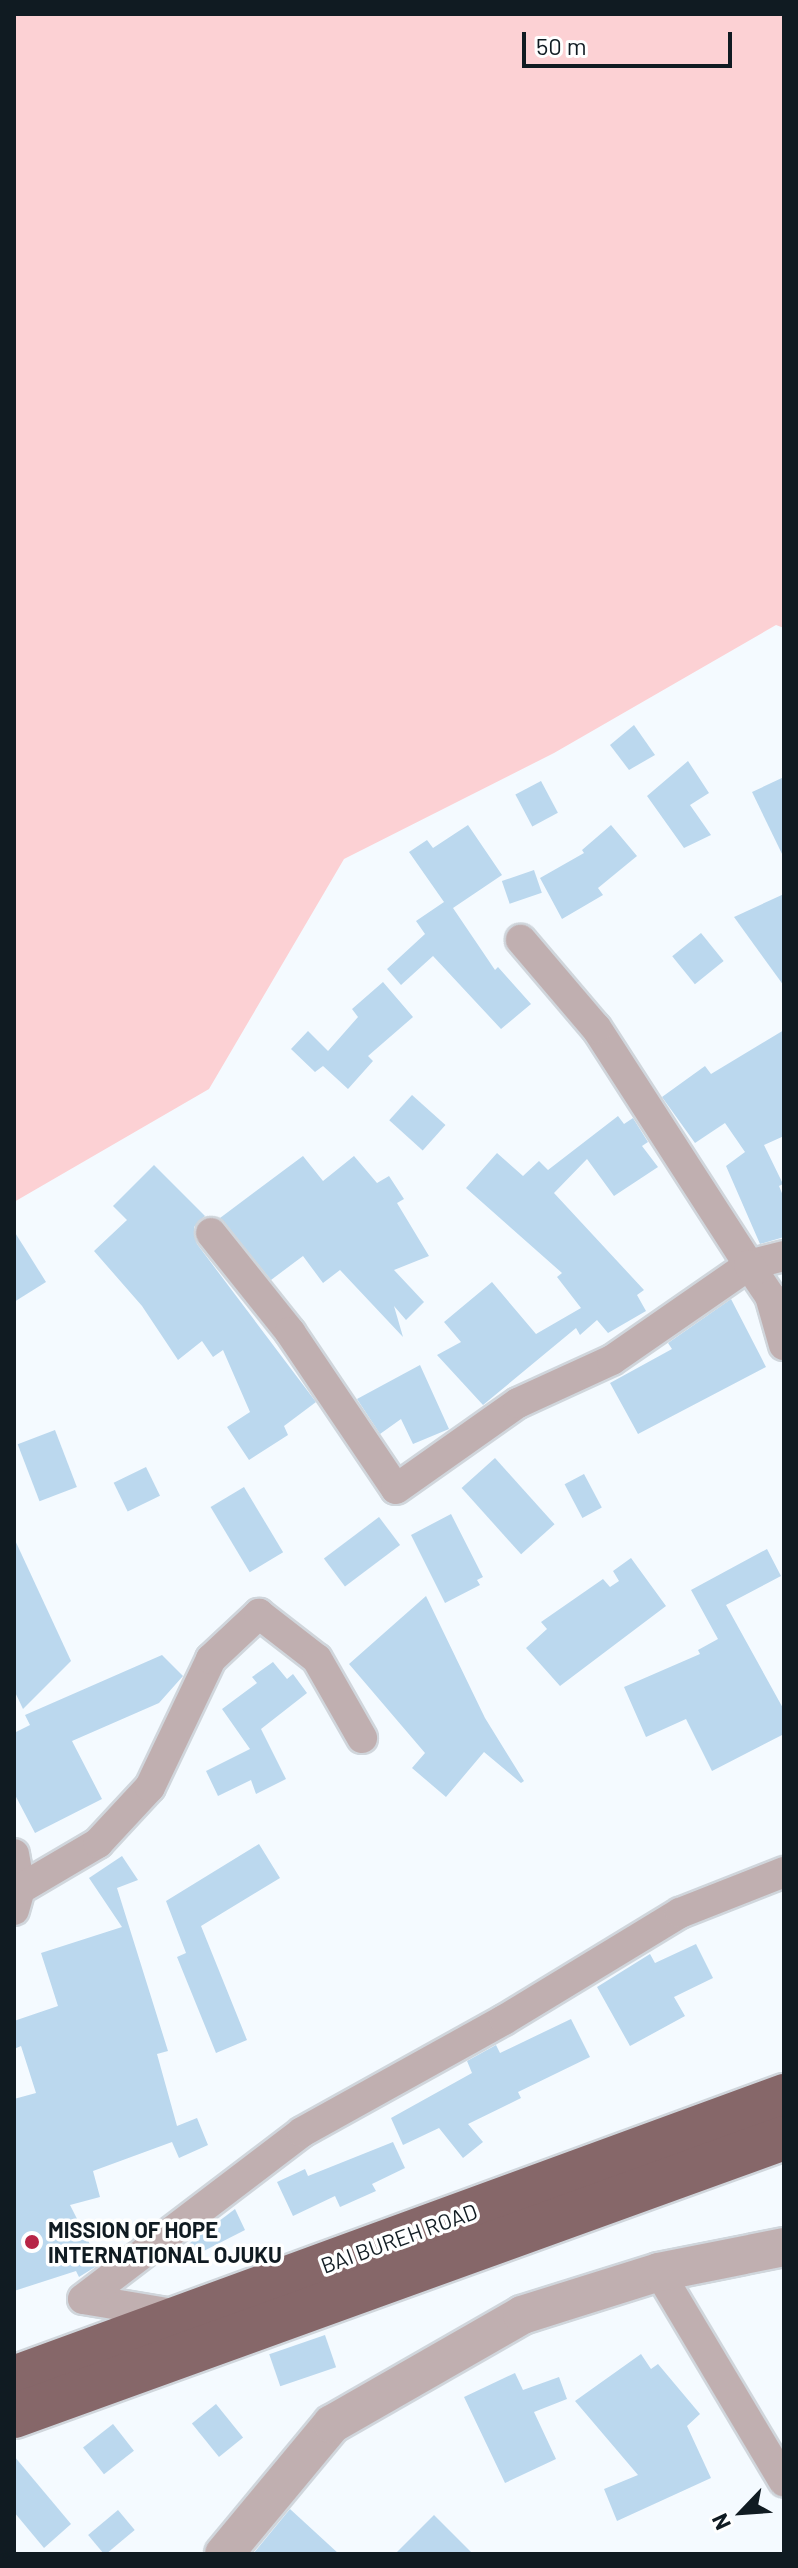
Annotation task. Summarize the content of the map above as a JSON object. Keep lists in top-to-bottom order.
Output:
{
  "streets": {
    "highway": ["BAI BUREH ROAD"]
  },
  "places": ["MISSION OF HOPE INTERNATIONAL OJUKU"],
  "scale_bar": "50 m",
  "north": "bottom left"
}
